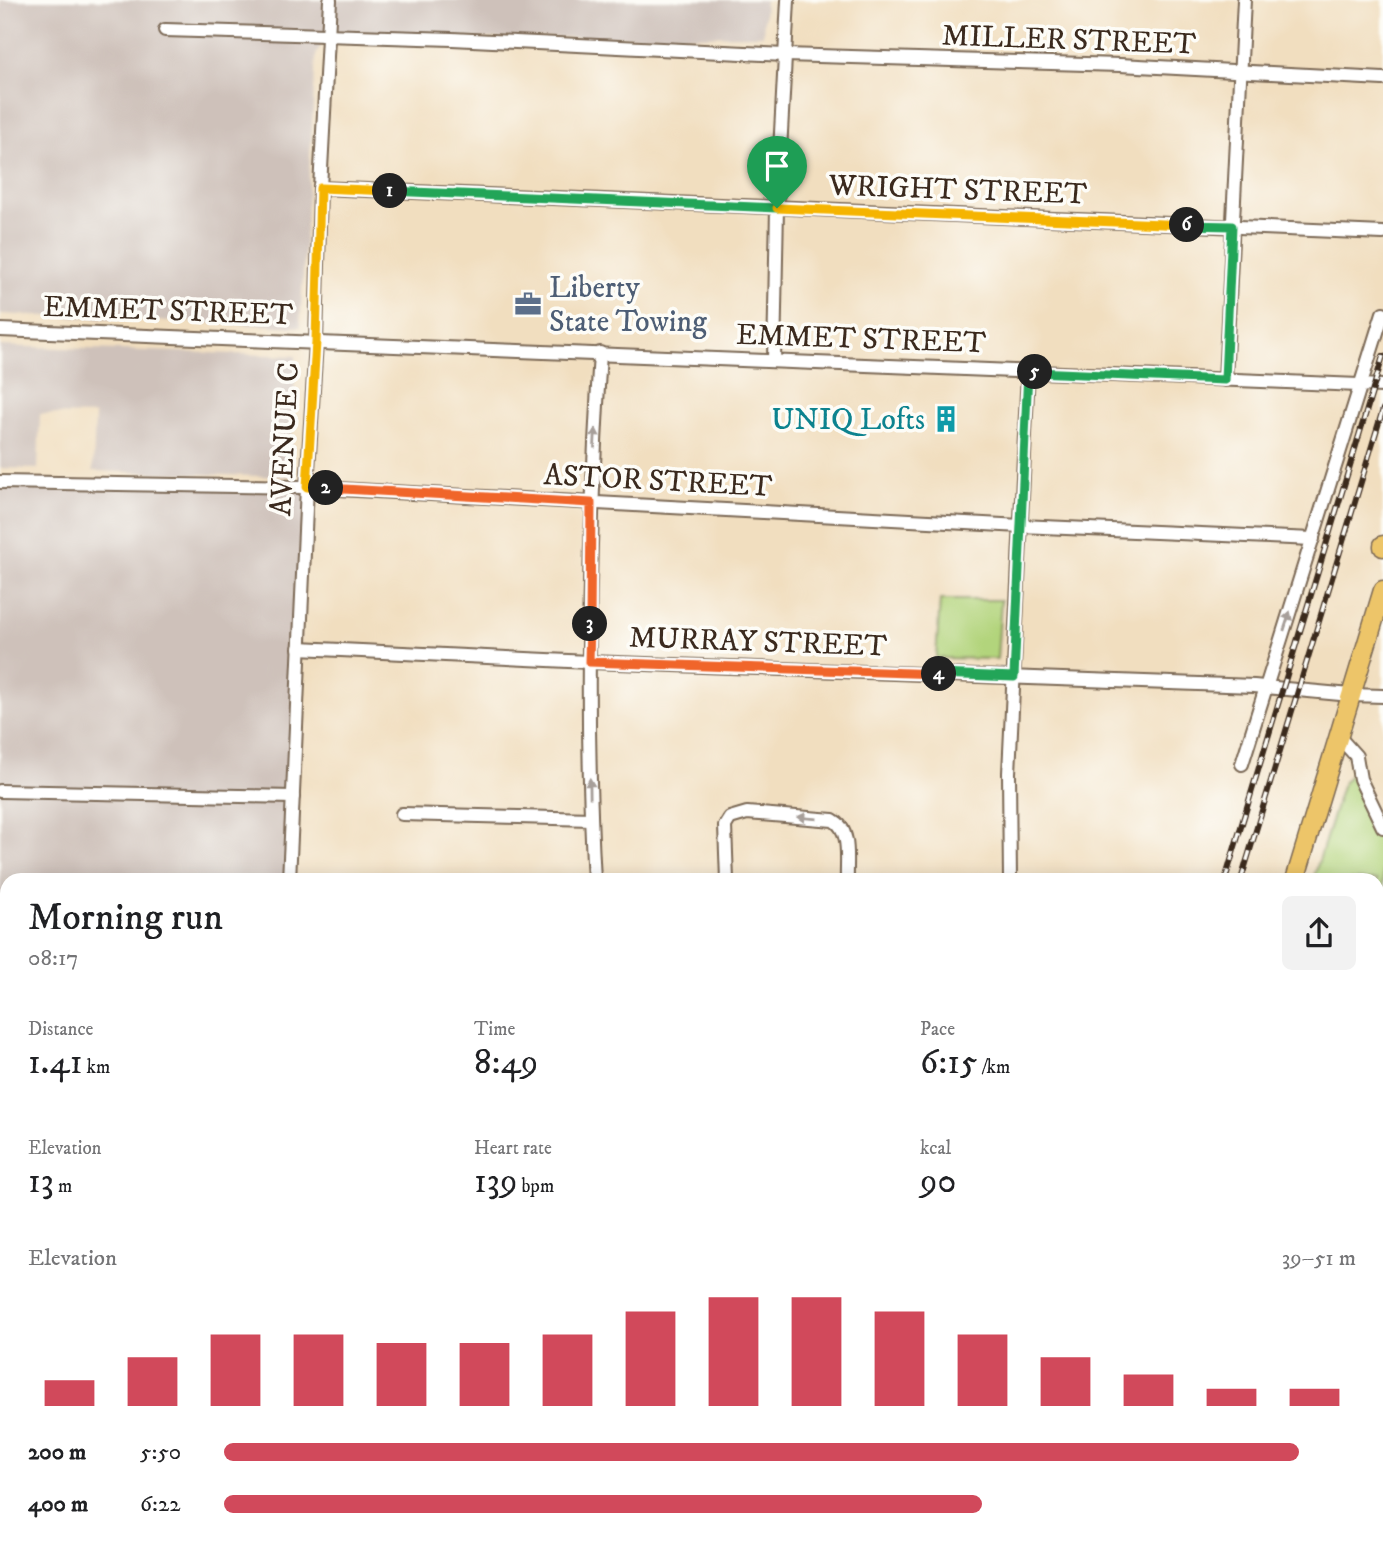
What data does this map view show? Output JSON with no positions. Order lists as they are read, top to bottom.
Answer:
{
  "streets": {
    "street": [
      "MILLER STREET",
      "WRIGHT STREET",
      "EMMET STREET",
      "AVENUE C",
      "ASTOR STREET",
      "MURRAY STREET"
    ]
  },
  "crossings": [
    ["MILLER STREET", "AVENUE C"],
    ["WRIGHT STREET", "AVENUE C"],
    ["EMMET STREET", "AVENUE C"],
    ["AVENUE C", "ASTOR STREET"],
    ["AVENUE C", "MURRAY STREET"]
  ],
  "places": {
    "office": ["Liberty State Towing"],
    "building": ["UNIQ Lofts"]
  },
  "page": {
    "pins": [
      "1",
      "6",
      "5",
      "2",
      "3",
      "4"
    ],
    "heading": ["Morning run", "08:17"],
    "stats": [
      ["Distance", "1.41 km"],
      ["Time", "8:49"],
      ["Pace", "6:15 /km"],
      ["Elevation", "13 m"],
      ["Heart rate", "139 bpm"],
      ["kcal", "90"]
    ],
    "chart": ["Elevation", "39–51 m"],
    "list": [
      {
        "name": "200 m",
        "note": "5:50"
      },
      {
        "name": "400 m",
        "note": "6:22"
      }
    ]
  }
}
